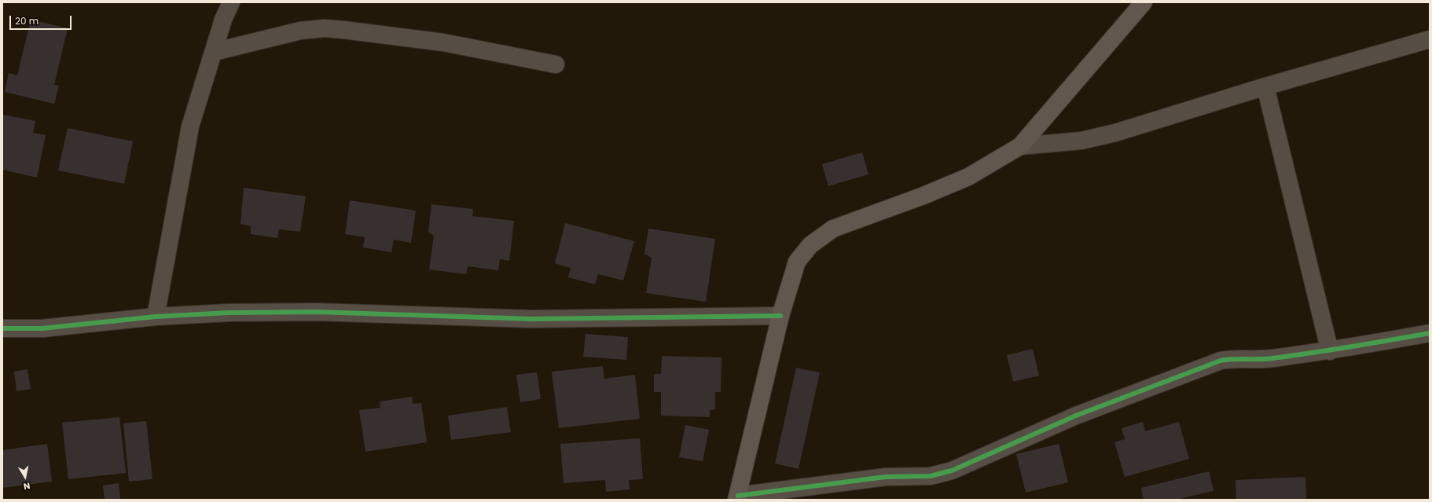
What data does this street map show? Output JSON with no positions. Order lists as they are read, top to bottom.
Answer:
{
  "scale_bar": "20 m",
  "north": "bottom"
}
